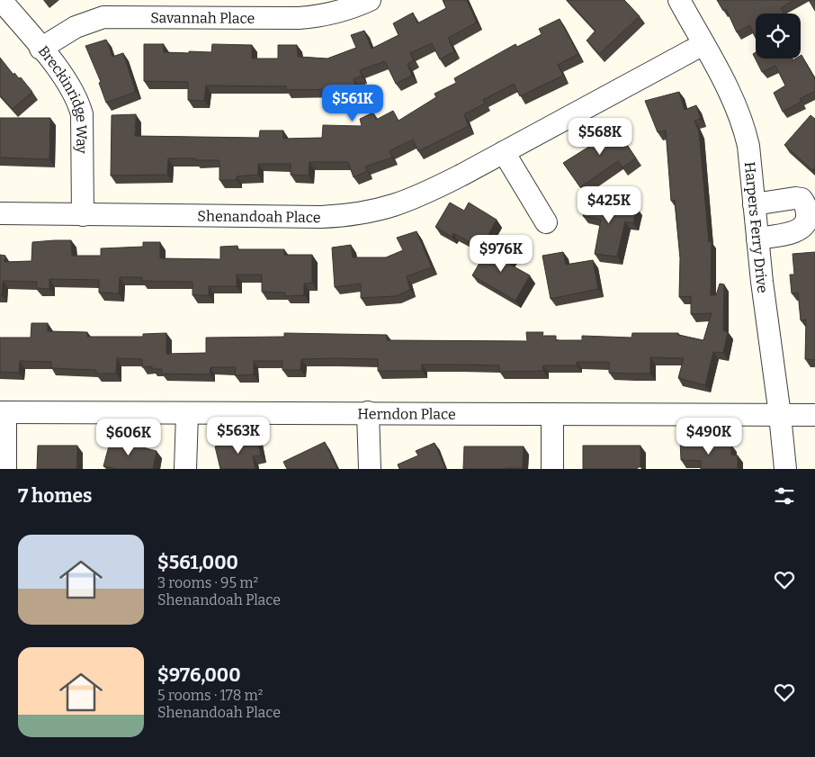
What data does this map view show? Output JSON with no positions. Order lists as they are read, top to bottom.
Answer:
{
  "streets": {
    "street": [
      "Savannah Place",
      "Breckinridge Way",
      "Shenandoah Place",
      "Harpers Ferry Drive",
      "Herndon Place"
    ]
  },
  "crossings": [
    ["Savannah Place", "Breckinridge Way"],
    ["Breckinridge Way", "Shenandoah Place"],
    ["Shenandoah Place", "Harpers Ferry Drive"],
    ["Harpers Ferry Drive", "Herndon Place"]
  ],
  "page": {
    "price": [
      "$561K",
      "$568K",
      "$425K",
      "$976K",
      "$563K",
      "$490K",
      "$606K"
    ],
    "heading": "7 homes",
    "list": [
      {
        "name": "$561,000",
        "note": "3 rooms · 95 m² · Shenandoah Place"
      },
      {
        "name": "$976,000",
        "note": "5 rooms · 178 m² · Shenandoah Place"
      }
    ]
  }
}
